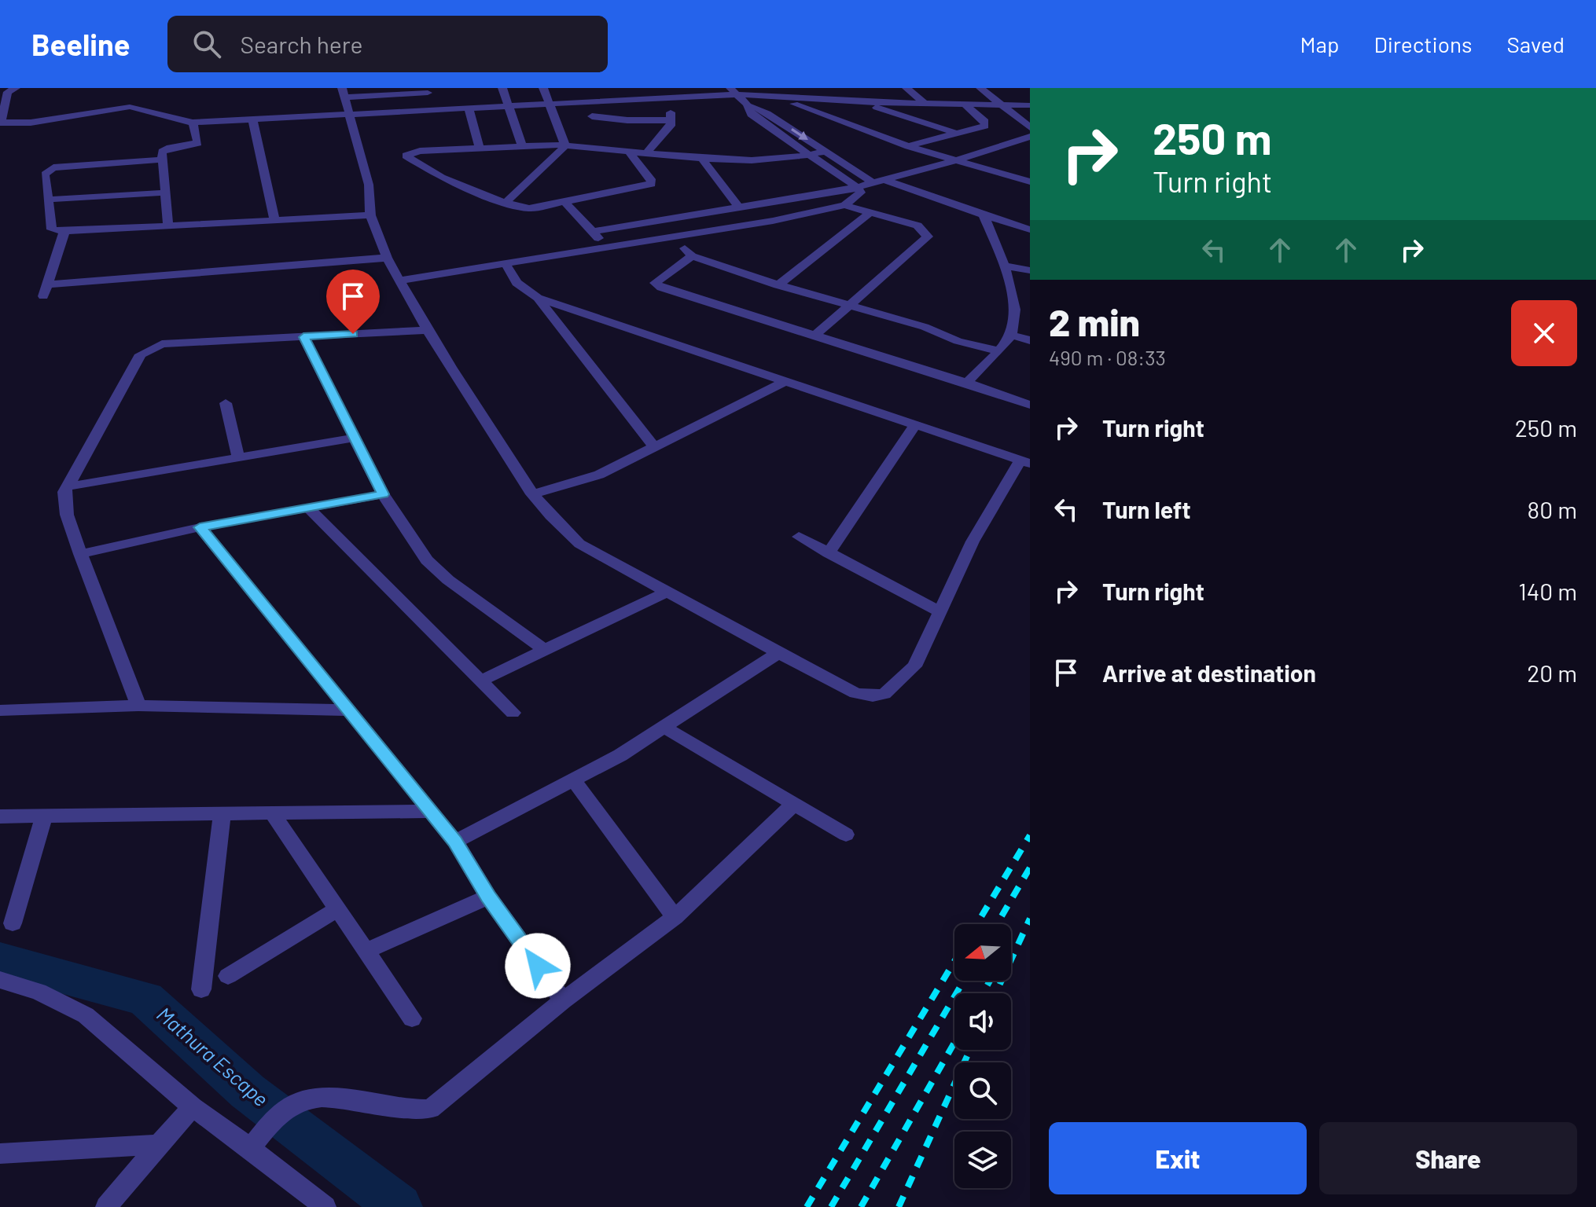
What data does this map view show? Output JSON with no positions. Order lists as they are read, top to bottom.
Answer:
{
  "water": ["Mathura Escape"],
  "north": "left",
  "page": {
    "header": "Beeline",
    "search": "Search here",
    "nav": ["Map", "Directions", "Saved"],
    "turn": ["250 m", "Turn right"],
    "heading": ["2 min", "490 m · 08:33"],
    "list": [
      {
        "name": "Turn right",
        "value": "250 m"
      },
      {
        "name": "Turn left",
        "value": "80 m"
      },
      {
        "name": "Turn right",
        "value": "140 m"
      },
      {
        "name": "Arrive at destination",
        "value": "20 m"
      }
    ],
    "buttons": ["Exit", "Share"]
  }
}
